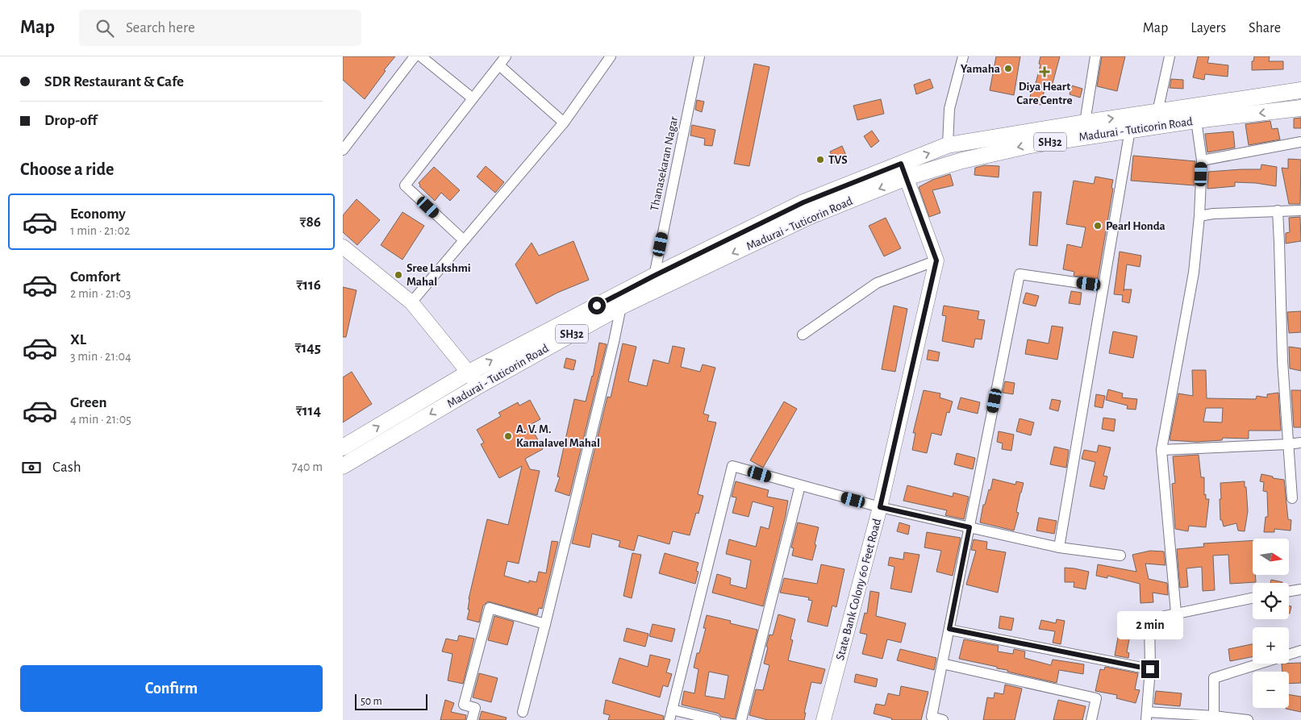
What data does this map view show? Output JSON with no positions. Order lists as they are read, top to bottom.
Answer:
{
  "streets": {
    "main road": ["Madurai - Tuticorin Road", "SH32"],
    "street": ["Thanasekaran Nagar", "State Bank Colony 60 Feet Road"]
  },
  "crossings": [
    ["Madurai - Tuticorin Road", "Thanasekaran Nagar"]
  ],
  "places": {
    "other": [
      "Yamaha",
      "TVS",
      "Pearl Honda",
      "Sree Lakshmi Mahal",
      "A. V. M. Kamalavel Mahal"
    ],
    "health": ["Diya Heart Care Centre"]
  },
  "scale_bar": "50 m",
  "north": "right",
  "page": {
    "header": "Map",
    "search": "Search here",
    "nav": ["Map", "Layers", "Share"],
    "banner": ["SDR Restaurant & Cafe", "Drop-off"],
    "heading": "Choose a ride",
    "list": [
      {
        "name": "Economy",
        "note": "1 min · 21:02",
        "value": "₹86"
      },
      {
        "name": "Comfort",
        "note": "2 min · 21:03",
        "value": "₹116"
      },
      {
        "name": "XL",
        "note": "3 min · 21:04",
        "value": "₹145"
      },
      {
        "name": "Green",
        "note": "4 min · 21:05",
        "value": "₹114"
      }
    ],
    "pay": ["Cash", "740 m"],
    "map_buttons": ["+", "−"],
    "bubble": "2 min",
    "buttons": "Confirm",
    "scale": "50 m"
  }
}
